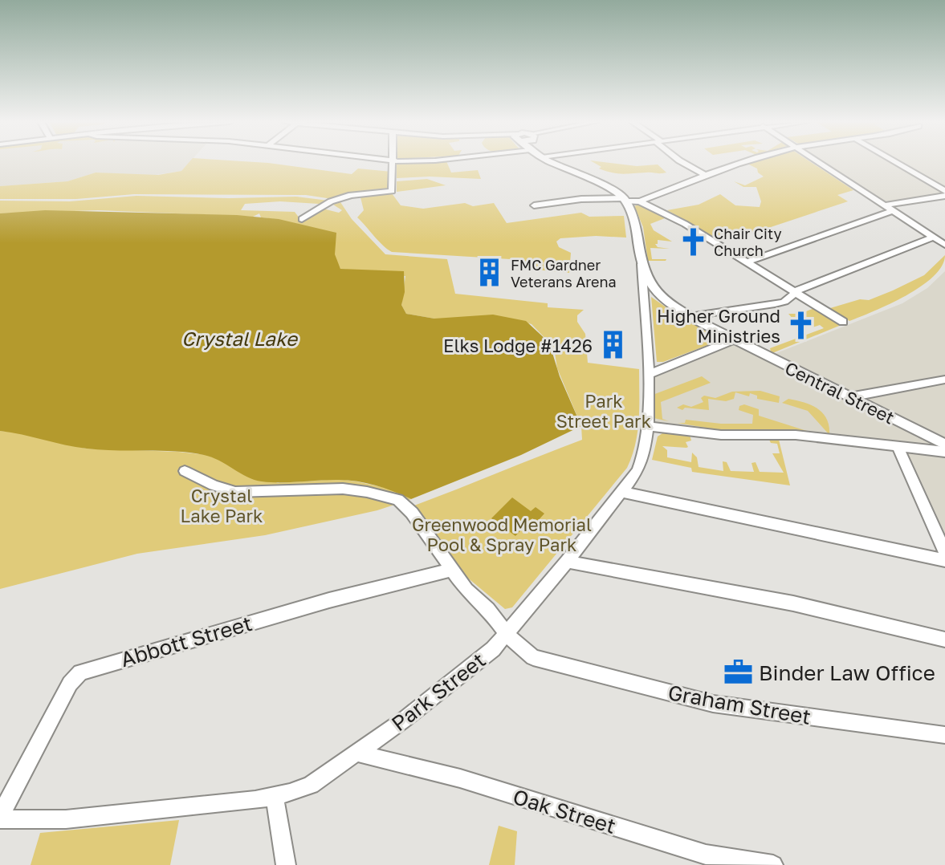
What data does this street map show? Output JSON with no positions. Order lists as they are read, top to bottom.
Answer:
{
  "streets": {
    "main road": ["Central Street"],
    "street": [
      "Abbott Street",
      "Park Street",
      "Graham Street",
      "Oak Street"
    ]
  },
  "crossings": [
    ["Central Street", "Park Street"],
    ["Abbott Street", "Park Street"],
    ["Abbott Street", "Graham Street"],
    ["Park Street", "Graham Street"],
    ["Park Street", "Oak Street"]
  ],
  "water": ["Crystal Lake"],
  "parks": ["Park Street Park", "Crystal Lake Park", "Greenwood Memorial Pool & Spray Park"],
  "places": {
    "church": ["Chair City Church", "Higher Ground Ministries"],
    "building": ["FMC Gardner Veterans Arena", "Elks Lodge #1426"],
    "office": ["Binder Law Office"]
  }
}
